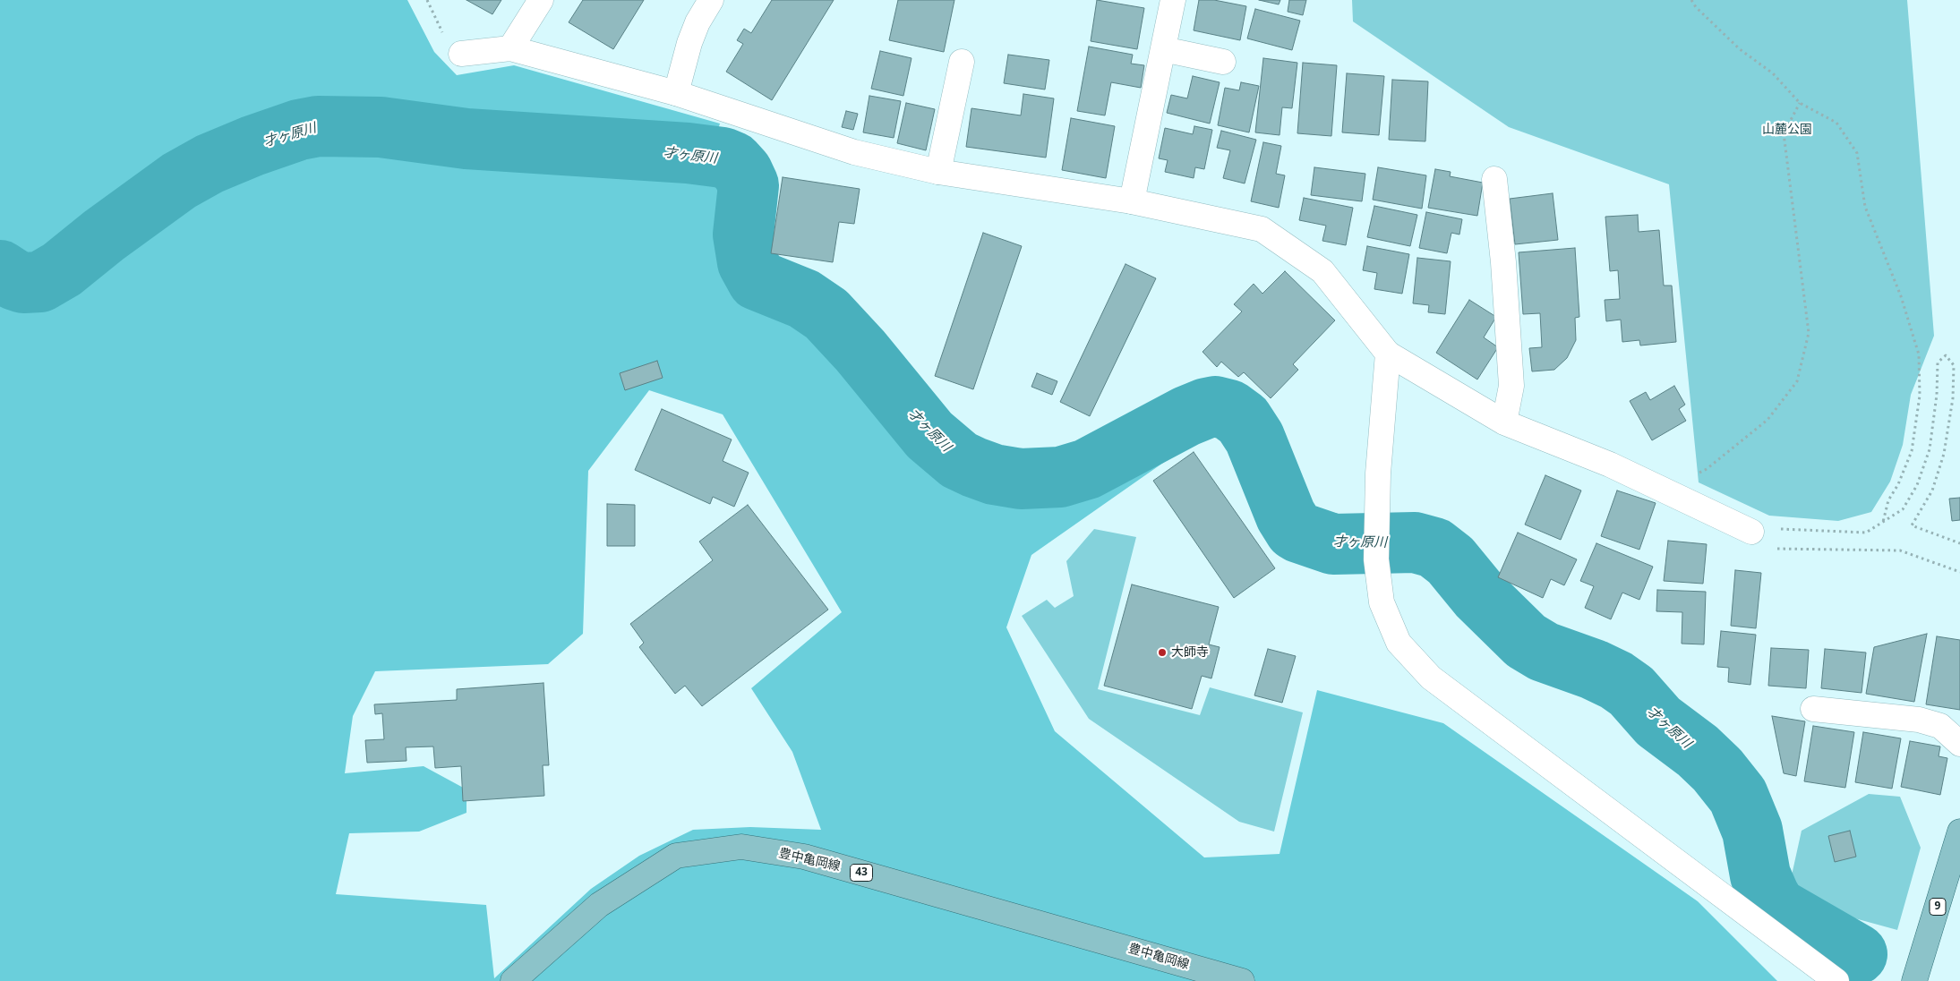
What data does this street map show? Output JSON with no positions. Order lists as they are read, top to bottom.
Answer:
{
  "streets": {
    "main road": ["豊中亀岡線", "43", "9"]
  },
  "water": ["才ヶ原川"],
  "parks": ["山麓公園"],
  "places": ["大師寺"]
}
